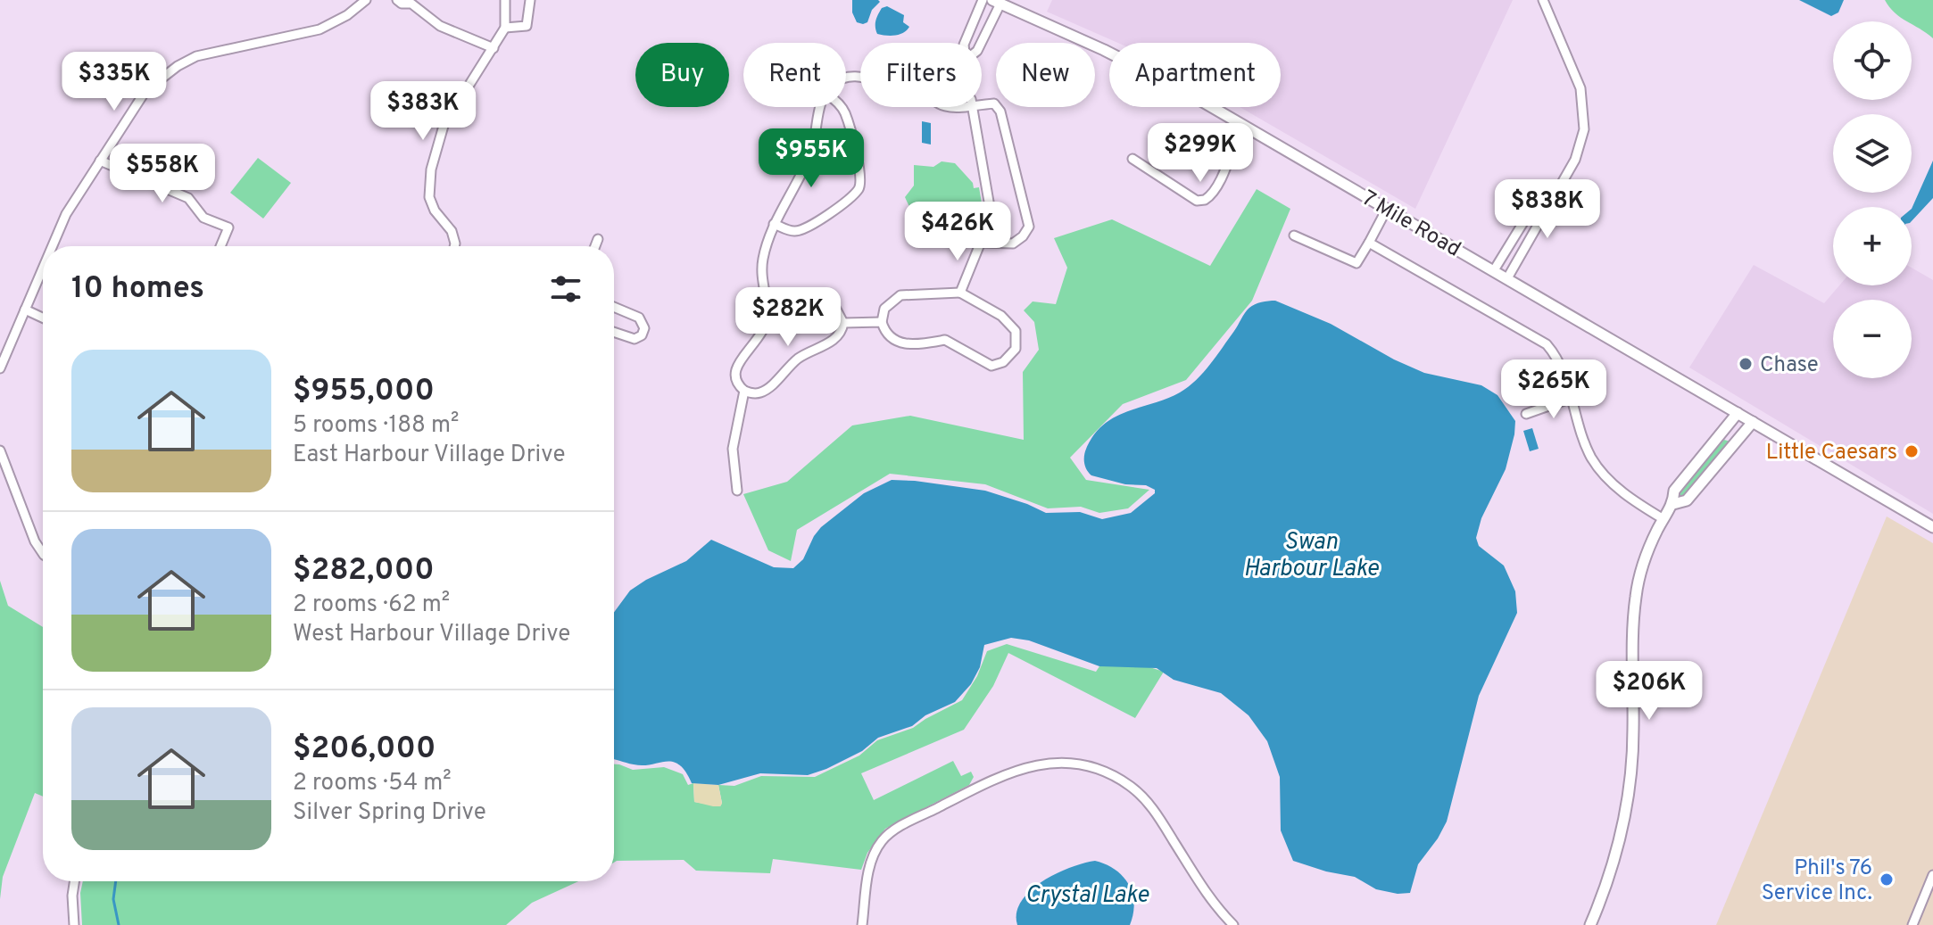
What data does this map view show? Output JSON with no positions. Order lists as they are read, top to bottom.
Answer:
{
  "streets": {
    "street": ["7 Mile Road"]
  },
  "water": ["Swan Harbour Lake", "Crystal Lake"],
  "places": ["Chase", "Little Caesars", "Phil's 76 Service Inc."],
  "page": {
    "map_buttons": ["+", "−"],
    "chip": [
      "Buy",
      "Rent",
      "Filters",
      "New",
      "Apartment"
    ],
    "price": [
      "$335K",
      "$383K",
      "$299K",
      "$955K",
      "$558K",
      "$838K",
      "$426K",
      "$282K",
      "$265K",
      "$206K"
    ],
    "heading": "10 homes",
    "list": [
      {
        "name": "$955,000",
        "note": "5 rooms · 188 m² · East Harbour Village Drive"
      },
      {
        "name": "$282,000",
        "note": "2 rooms · 62 m² · West Harbour Village Drive"
      },
      {
        "name": "$206,000",
        "note": "2 rooms · 54 m² · Silver Spring Drive"
      }
    ]
  }
}
